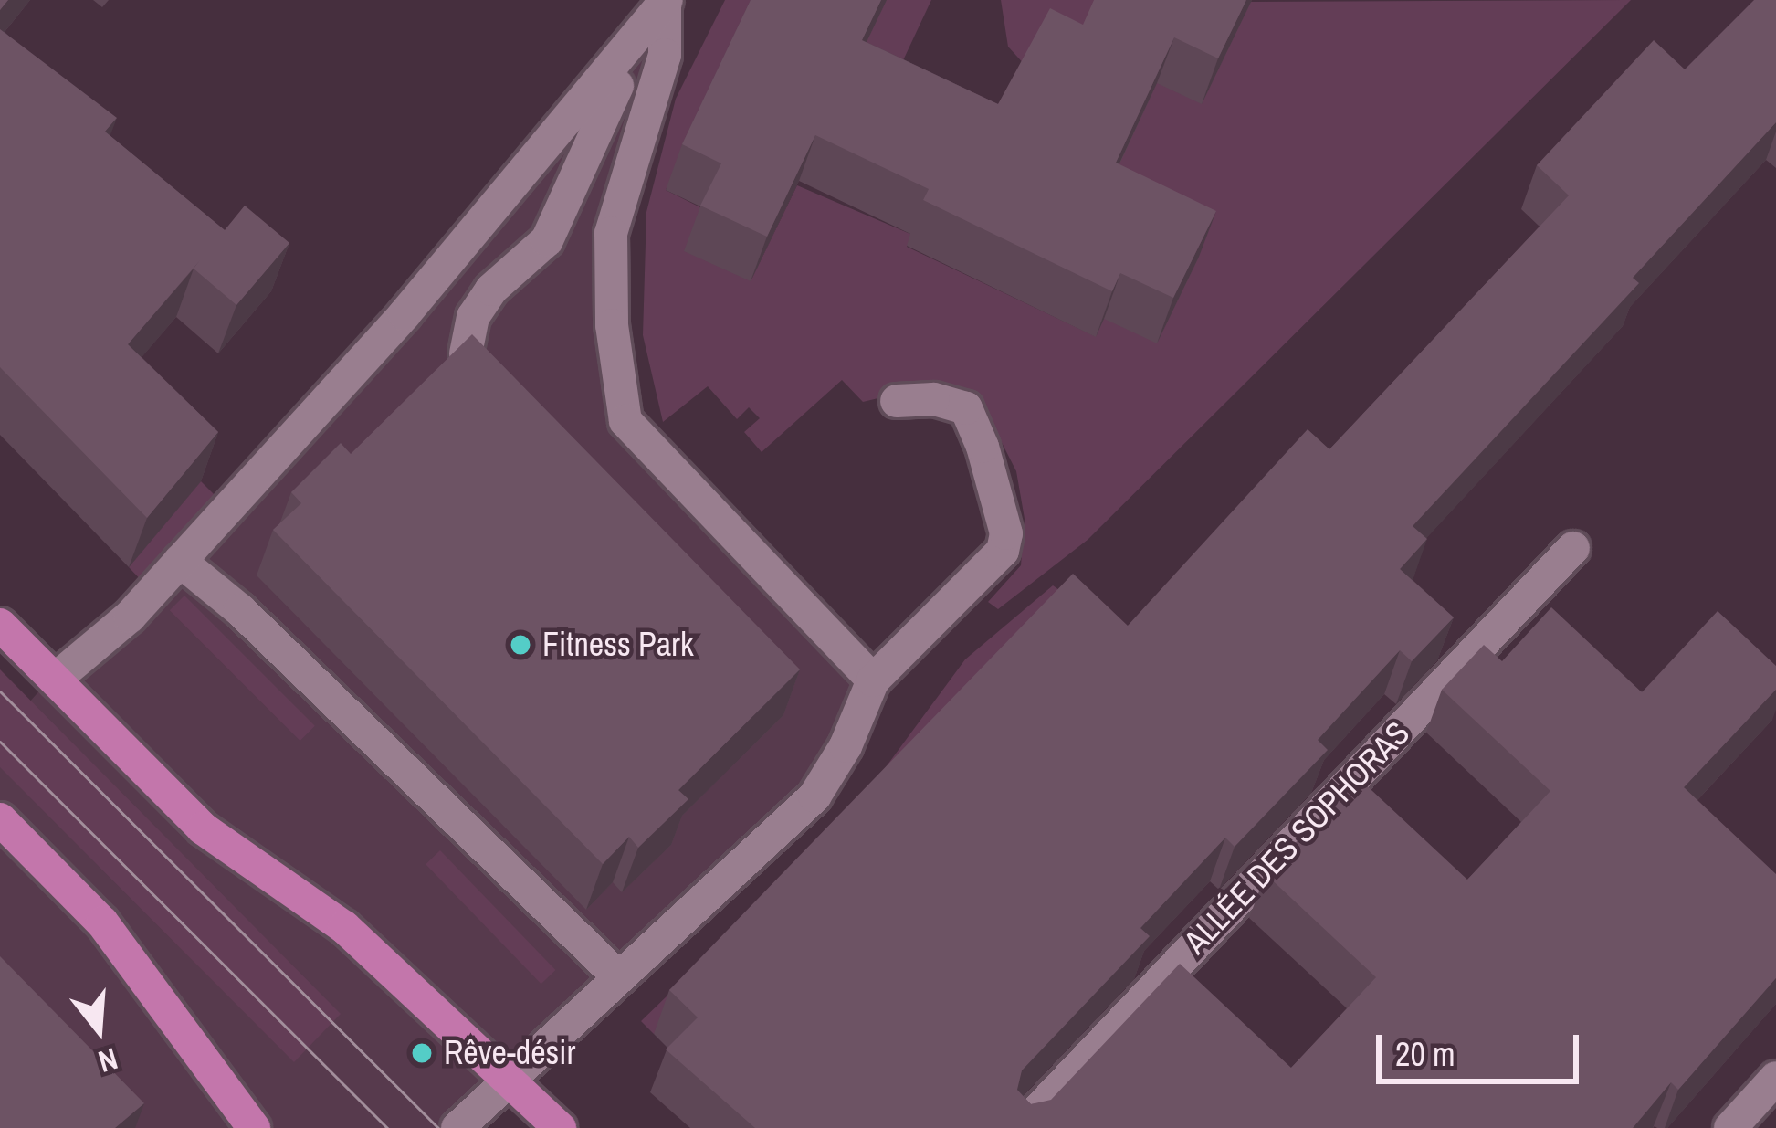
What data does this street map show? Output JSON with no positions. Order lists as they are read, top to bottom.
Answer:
{
  "streets": {
    "street": ["ALLÉE DES SOPHORAS"]
  },
  "places": ["Fitness Park", "Rêve-désir"],
  "scale_bar": "20 m",
  "north": "bottom"
}
